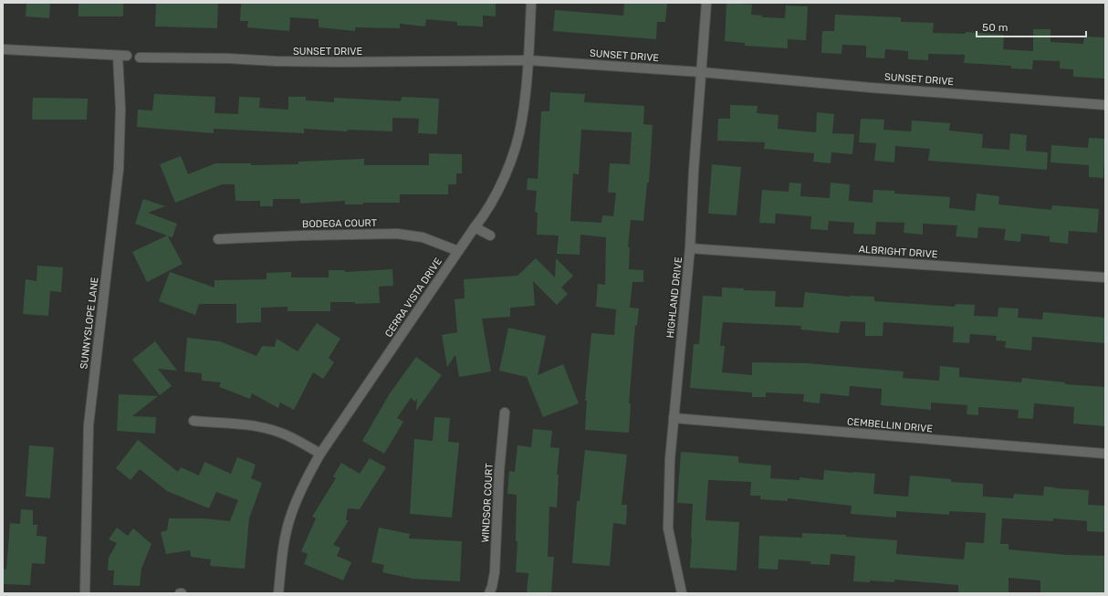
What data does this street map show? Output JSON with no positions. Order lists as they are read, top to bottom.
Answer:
{
  "streets": {
    "street": [
      "SUNSET DRIVE",
      "BODEGA COURT",
      "ALBRIGHT DRIVE",
      "CERRA VISTA DRIVE",
      "HIGHLAND DRIVE",
      "SUNNYSLOPE LANE",
      "CEMBELLIN DRIVE",
      "WINDSOR COURT"
    ]
  },
  "crossings": [
    ["SUNSET DRIVE", "CERRA VISTA DRIVE"],
    ["SUNSET DRIVE", "HIGHLAND DRIVE"],
    ["BODEGA COURT", "CERRA VISTA DRIVE"],
    ["ALBRIGHT DRIVE", "HIGHLAND DRIVE"],
    ["HIGHLAND DRIVE", "CEMBELLIN DRIVE"]
  ],
  "scale_bar": "50 m"
}
